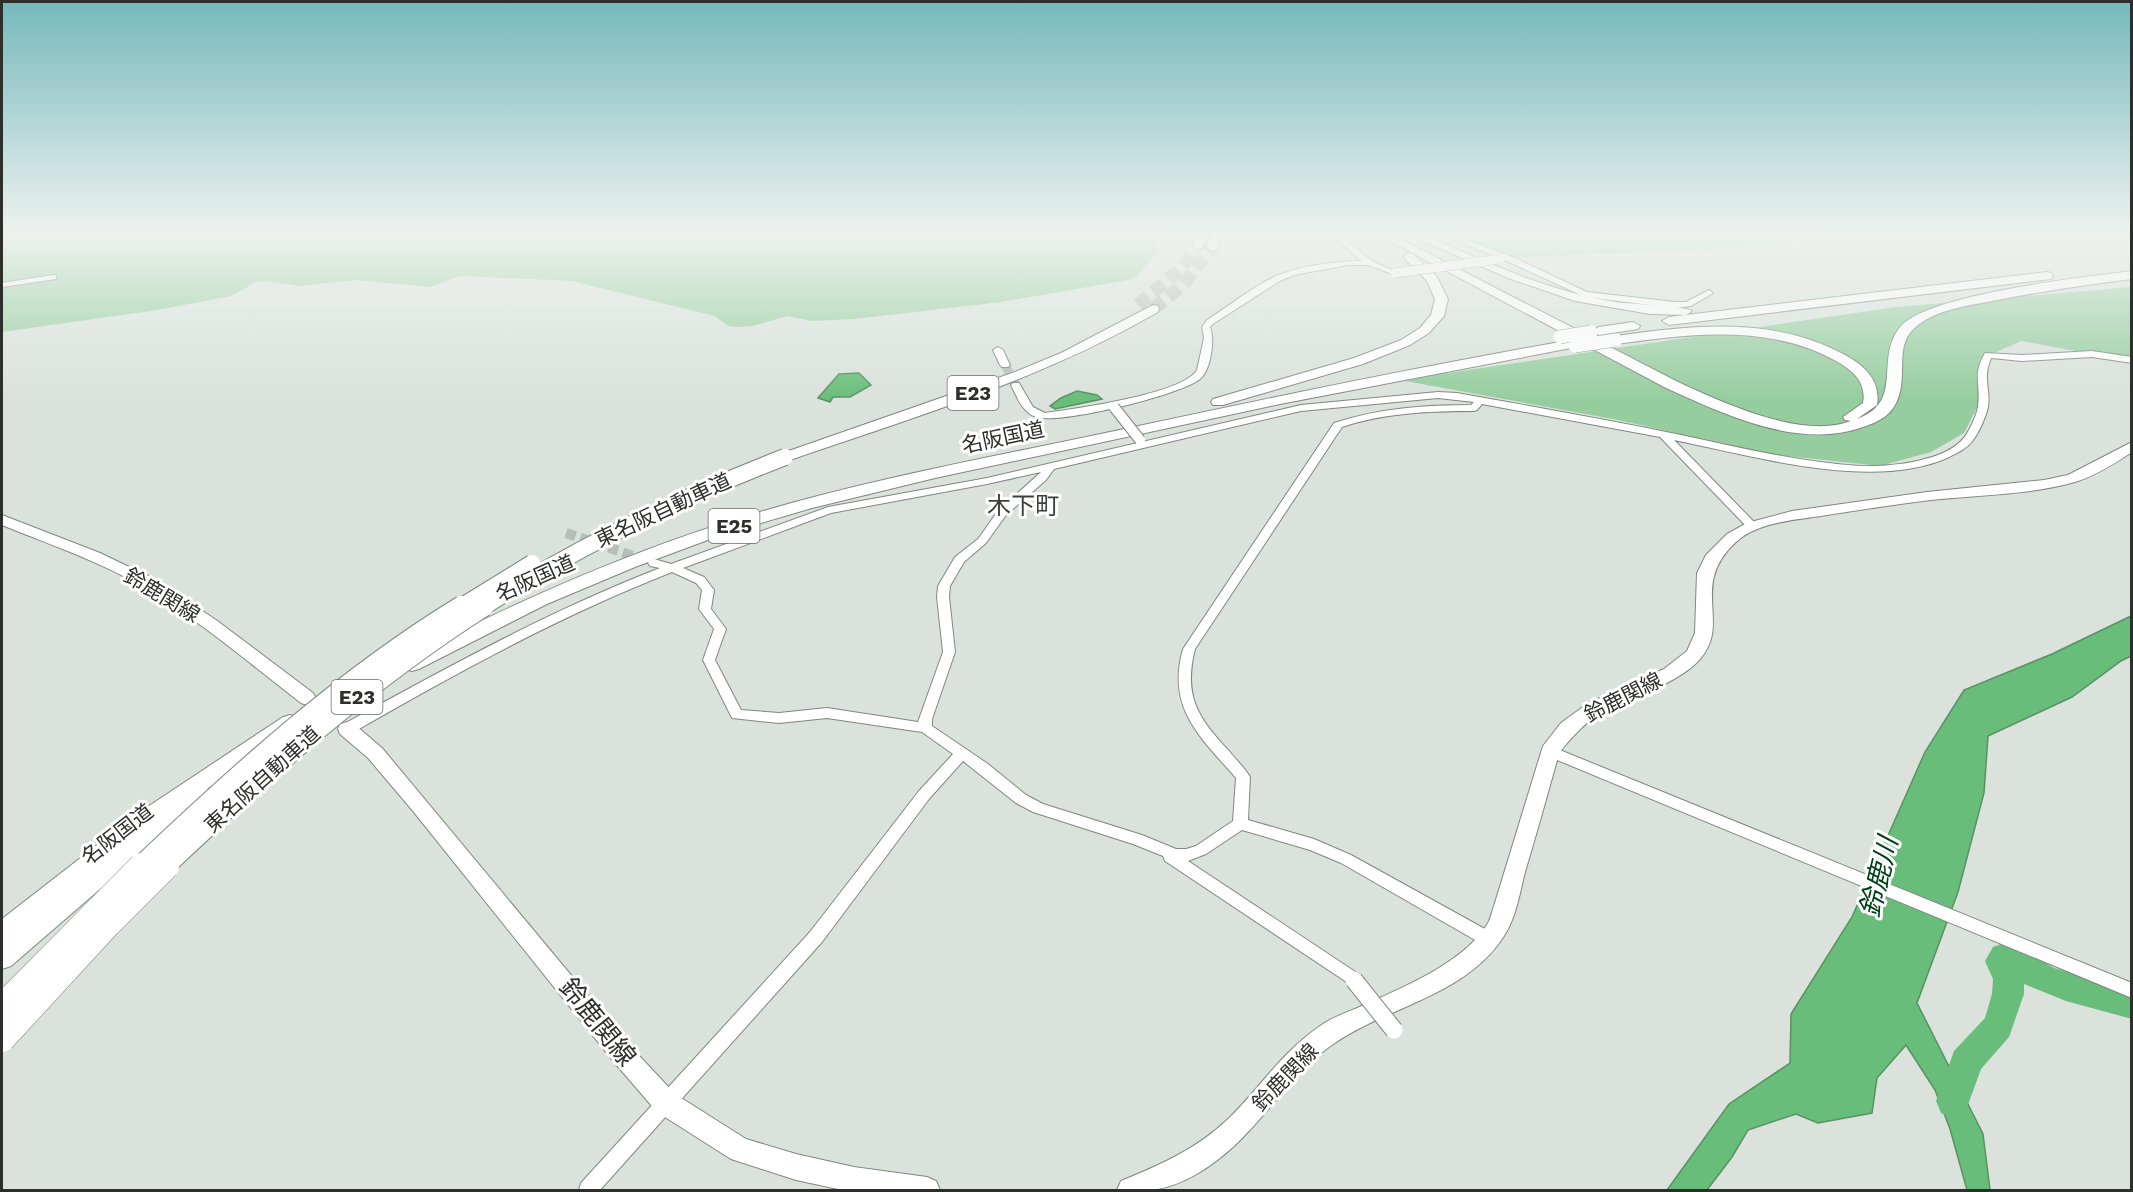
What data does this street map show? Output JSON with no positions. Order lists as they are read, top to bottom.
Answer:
{
  "streets": {
    "highway": [
      "E23",
      "名阪国道",
      "東名阪自動車道",
      "E25"
    ],
    "main road": ["鈴鹿関線"]
  },
  "districts": ["木下町"],
  "water": ["鈴鹿川"]
}
